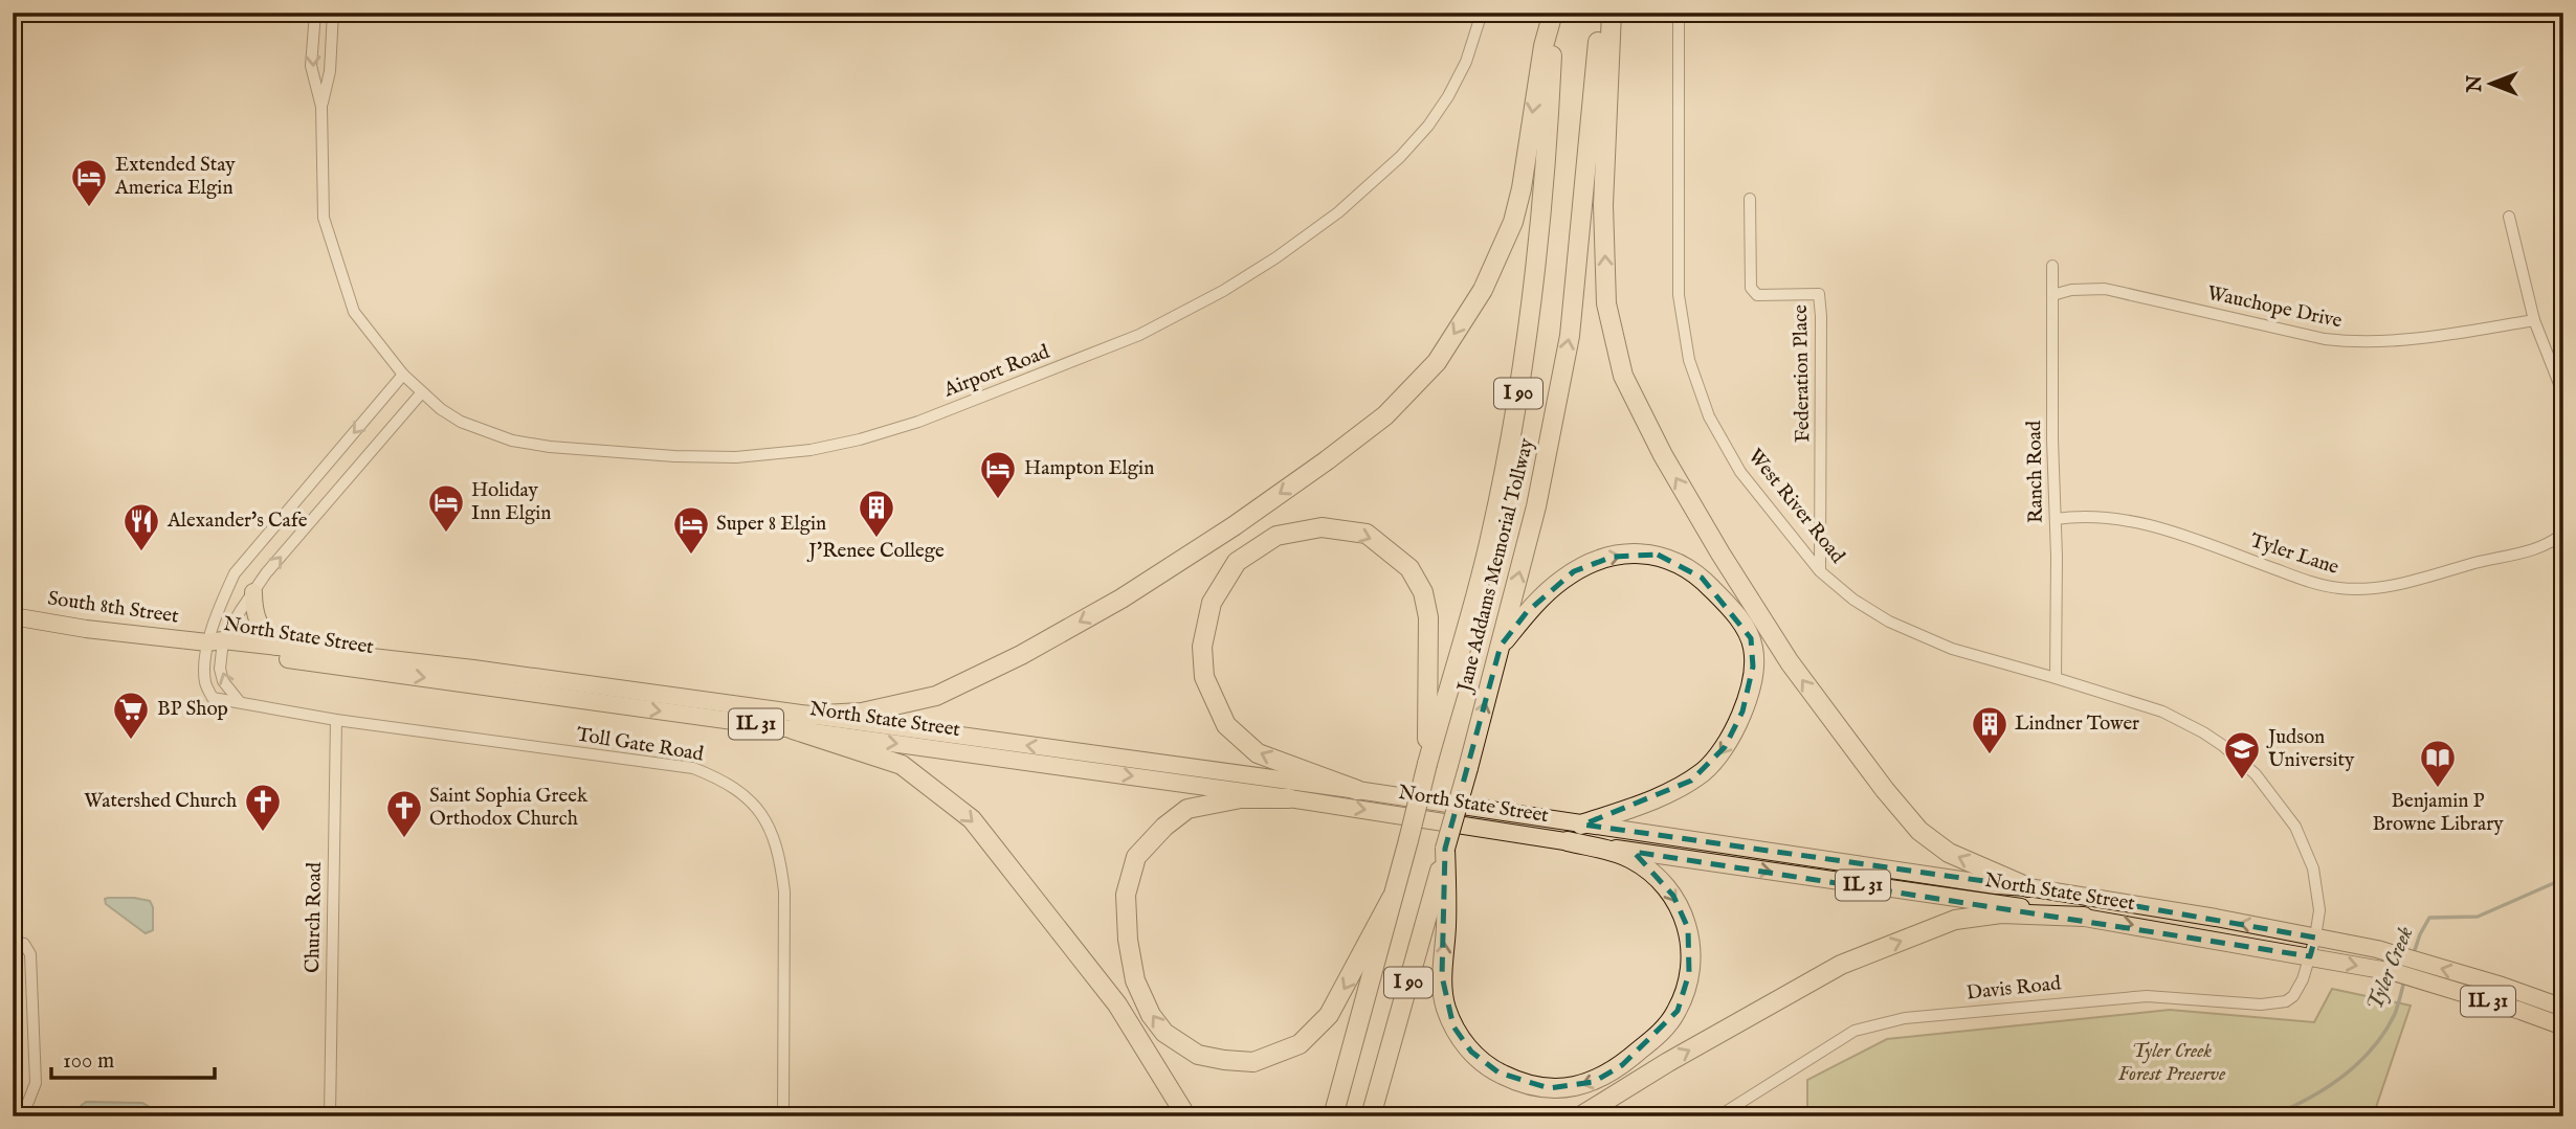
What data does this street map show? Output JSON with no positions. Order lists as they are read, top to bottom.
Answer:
{
  "streets": {
    "highway": ["I 90", "Jane Addams Memorial Tollway"],
    "main road": ["South 8th Street", "North State Street", "IL 31"],
    "street": [
      "Wauchope Drive",
      "Airport Road",
      "Federation Place",
      "Ranch Road",
      "West River Road",
      "Tyler Lane",
      "Toll Gate Road",
      "Church Road",
      "Davis Road"
    ]
  },
  "crossings": [
    ["Wauchope Drive", "Ranch Road"],
    ["Airport Road", "Toll Gate Road"],
    ["Federation Place", "West River Road"],
    ["Ranch Road", "West River Road"],
    ["Ranch Road", "Tyler Lane"],
    ["West River Road", "North State Street"],
    ["West River Road", "Davis Road"],
    ["South 8th Street", "North State Street"],
    ["South 8th Street", "Toll Gate Road"],
    ["North State Street", "Toll Gate Road"],
    ["North State Street", "Davis Road"],
    ["Toll Gate Road", "Church Road"]
  ],
  "water": ["Tyler Creek"],
  "parks": ["Tyler Creek Forest Preserve"],
  "places": {
    "hotel": [
      "Extended Stay America Elgin",
      "Hampton Elgin",
      "Holiday Inn Elgin",
      "Super 8 Elgin"
    ],
    "building": ["J'Renee College", "Lindner Tower"],
    "restaurant": ["Alexander's Cafe"],
    "supermarket": ["BP Shop"],
    "school or university": ["Judson University"],
    "library": ["Benjamin P Browne Library"],
    "church": ["Watershed Church", "Saint Sophia Greek Orthodox Church"]
  },
  "scale_bar": "100 m",
  "north": "left"
}
